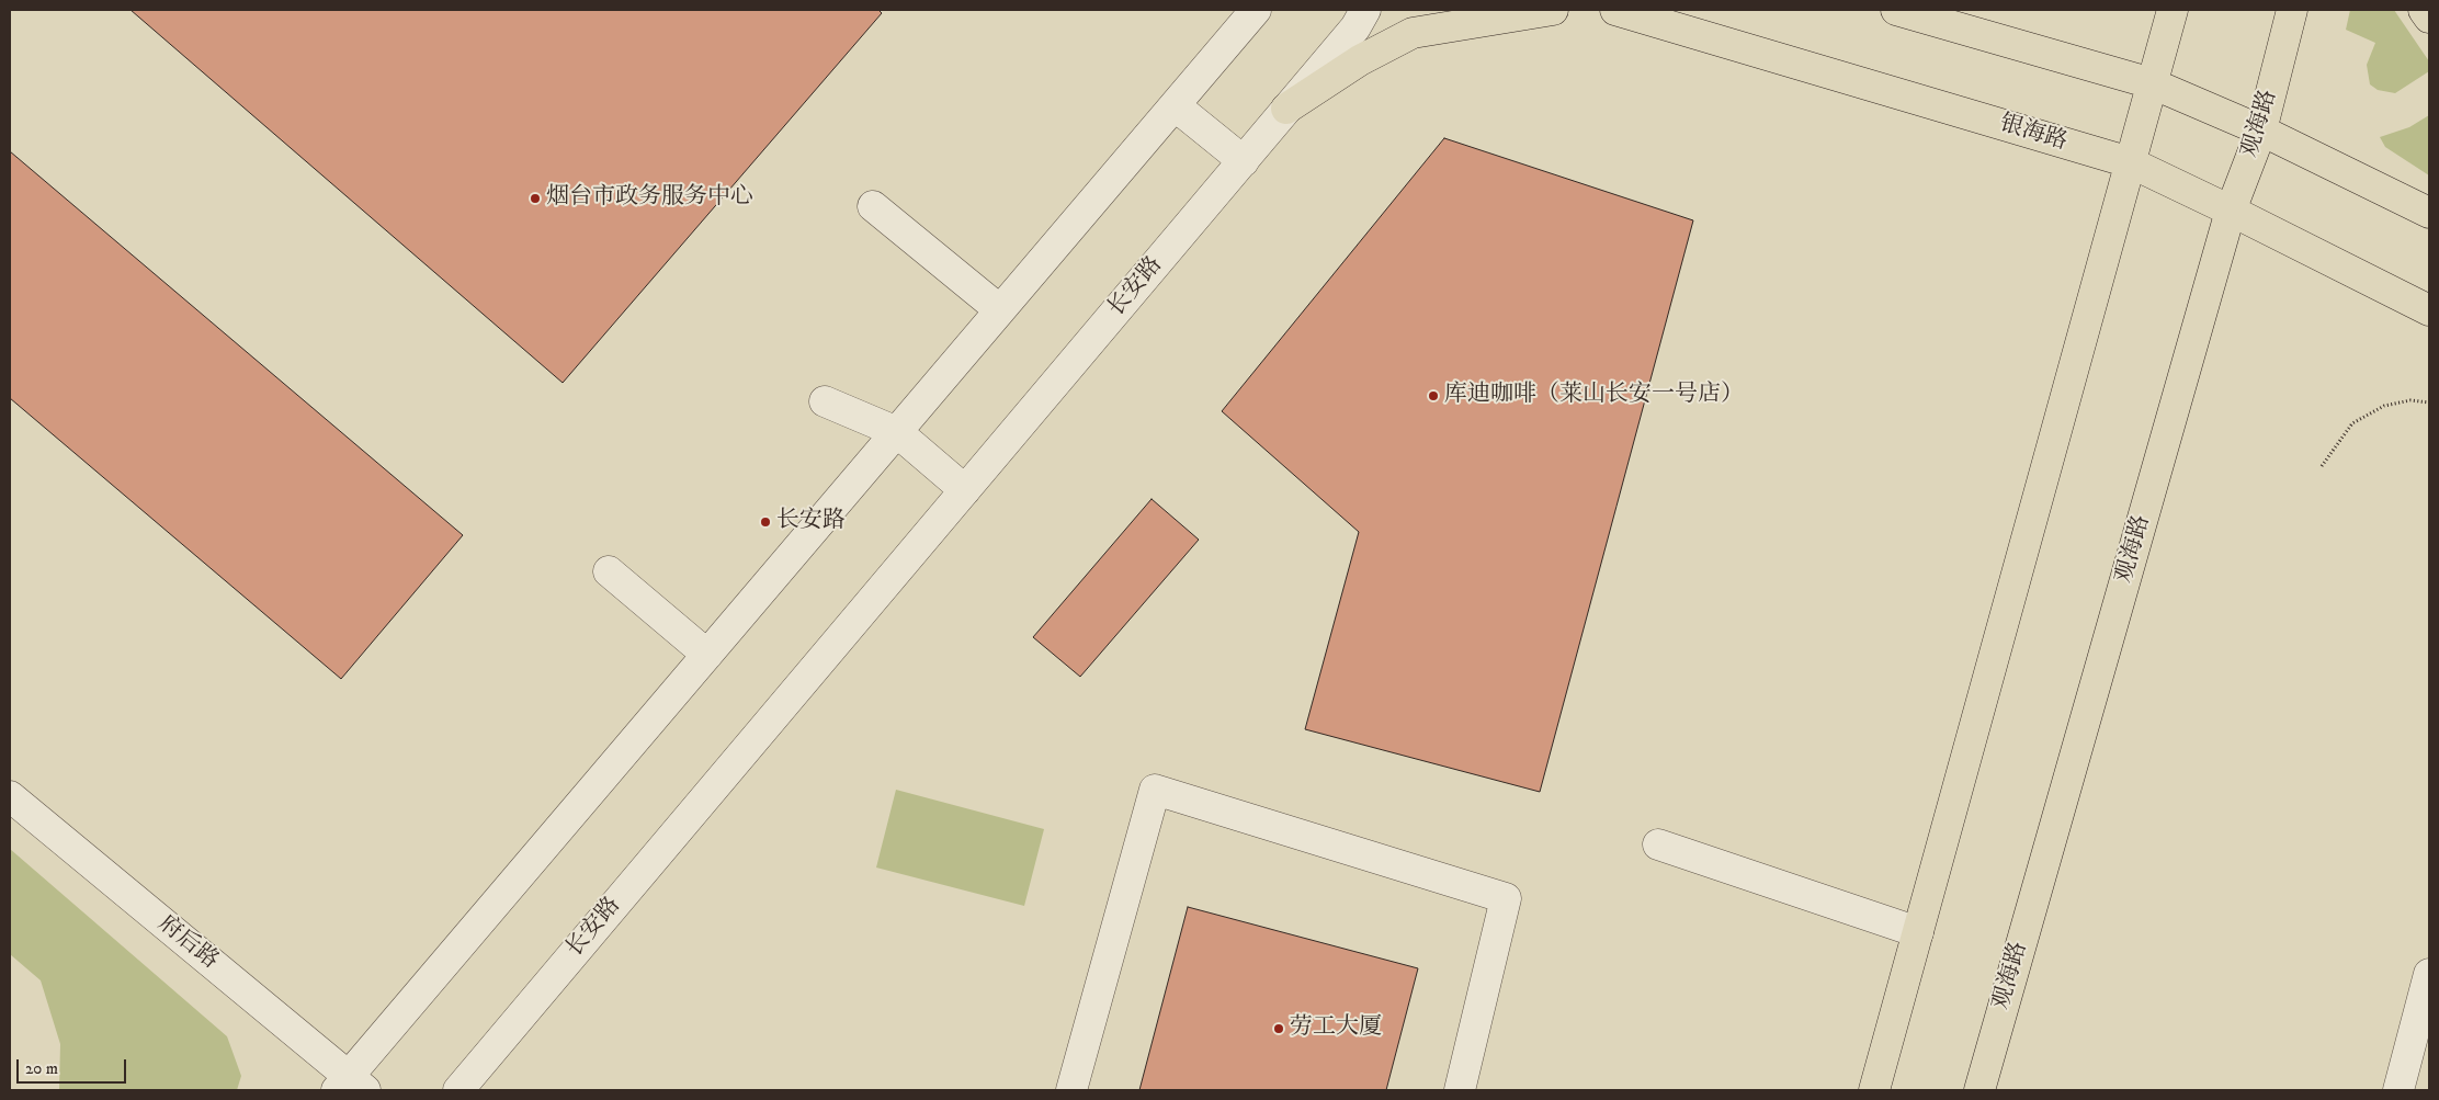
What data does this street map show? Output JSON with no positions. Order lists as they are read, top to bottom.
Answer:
{
  "streets": {
    "main road": ["观海路", "银海路"],
    "street": ["长安路", "府后路"]
  },
  "crossings": [
    ["观海路", "银海路"]
  ],
  "places": [
    "烟台市政务服务中心",
    "库迪咖啡（莱山长安一号店）",
    "长安路",
    "劳工大厦"
  ],
  "scale_bar": "20 m"
}
